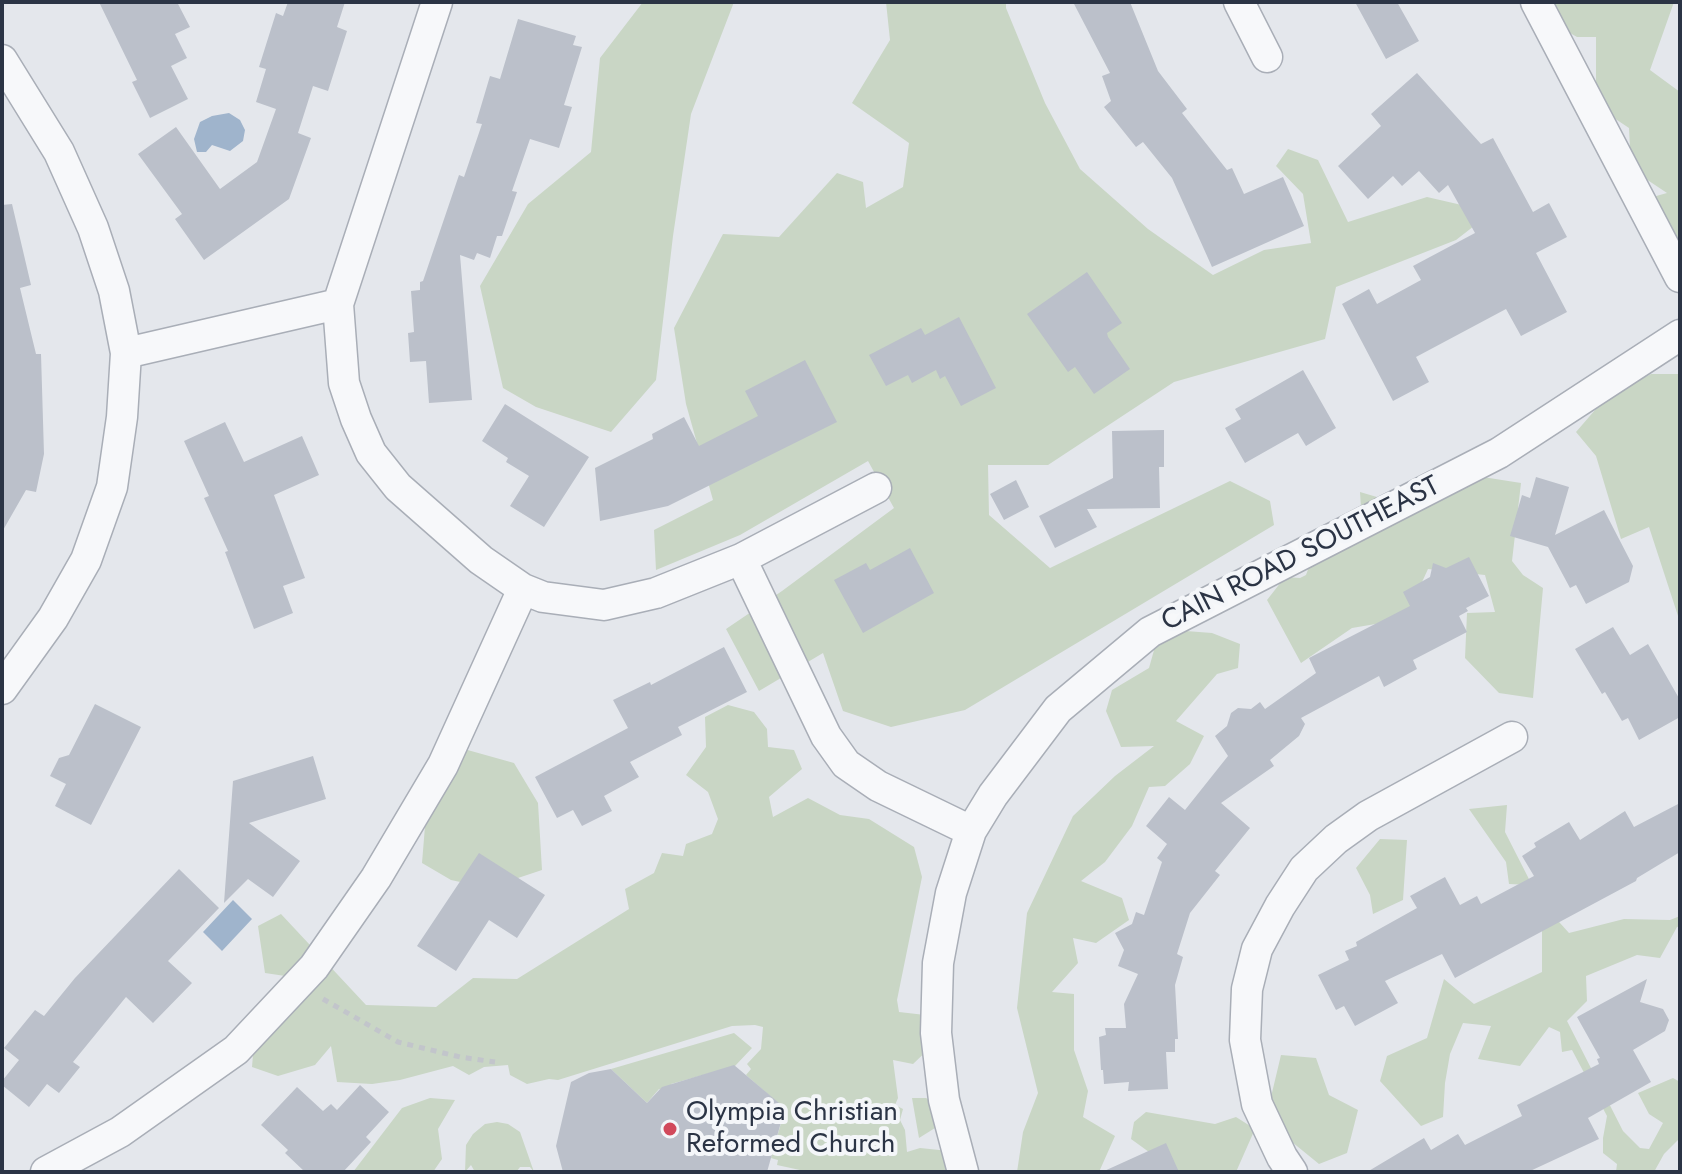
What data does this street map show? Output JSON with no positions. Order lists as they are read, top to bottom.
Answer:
{
  "streets": {
    "street": ["CAIN ROAD SOUTHEAST"]
  },
  "places": ["Olympia Christian Reformed Church"]
}
